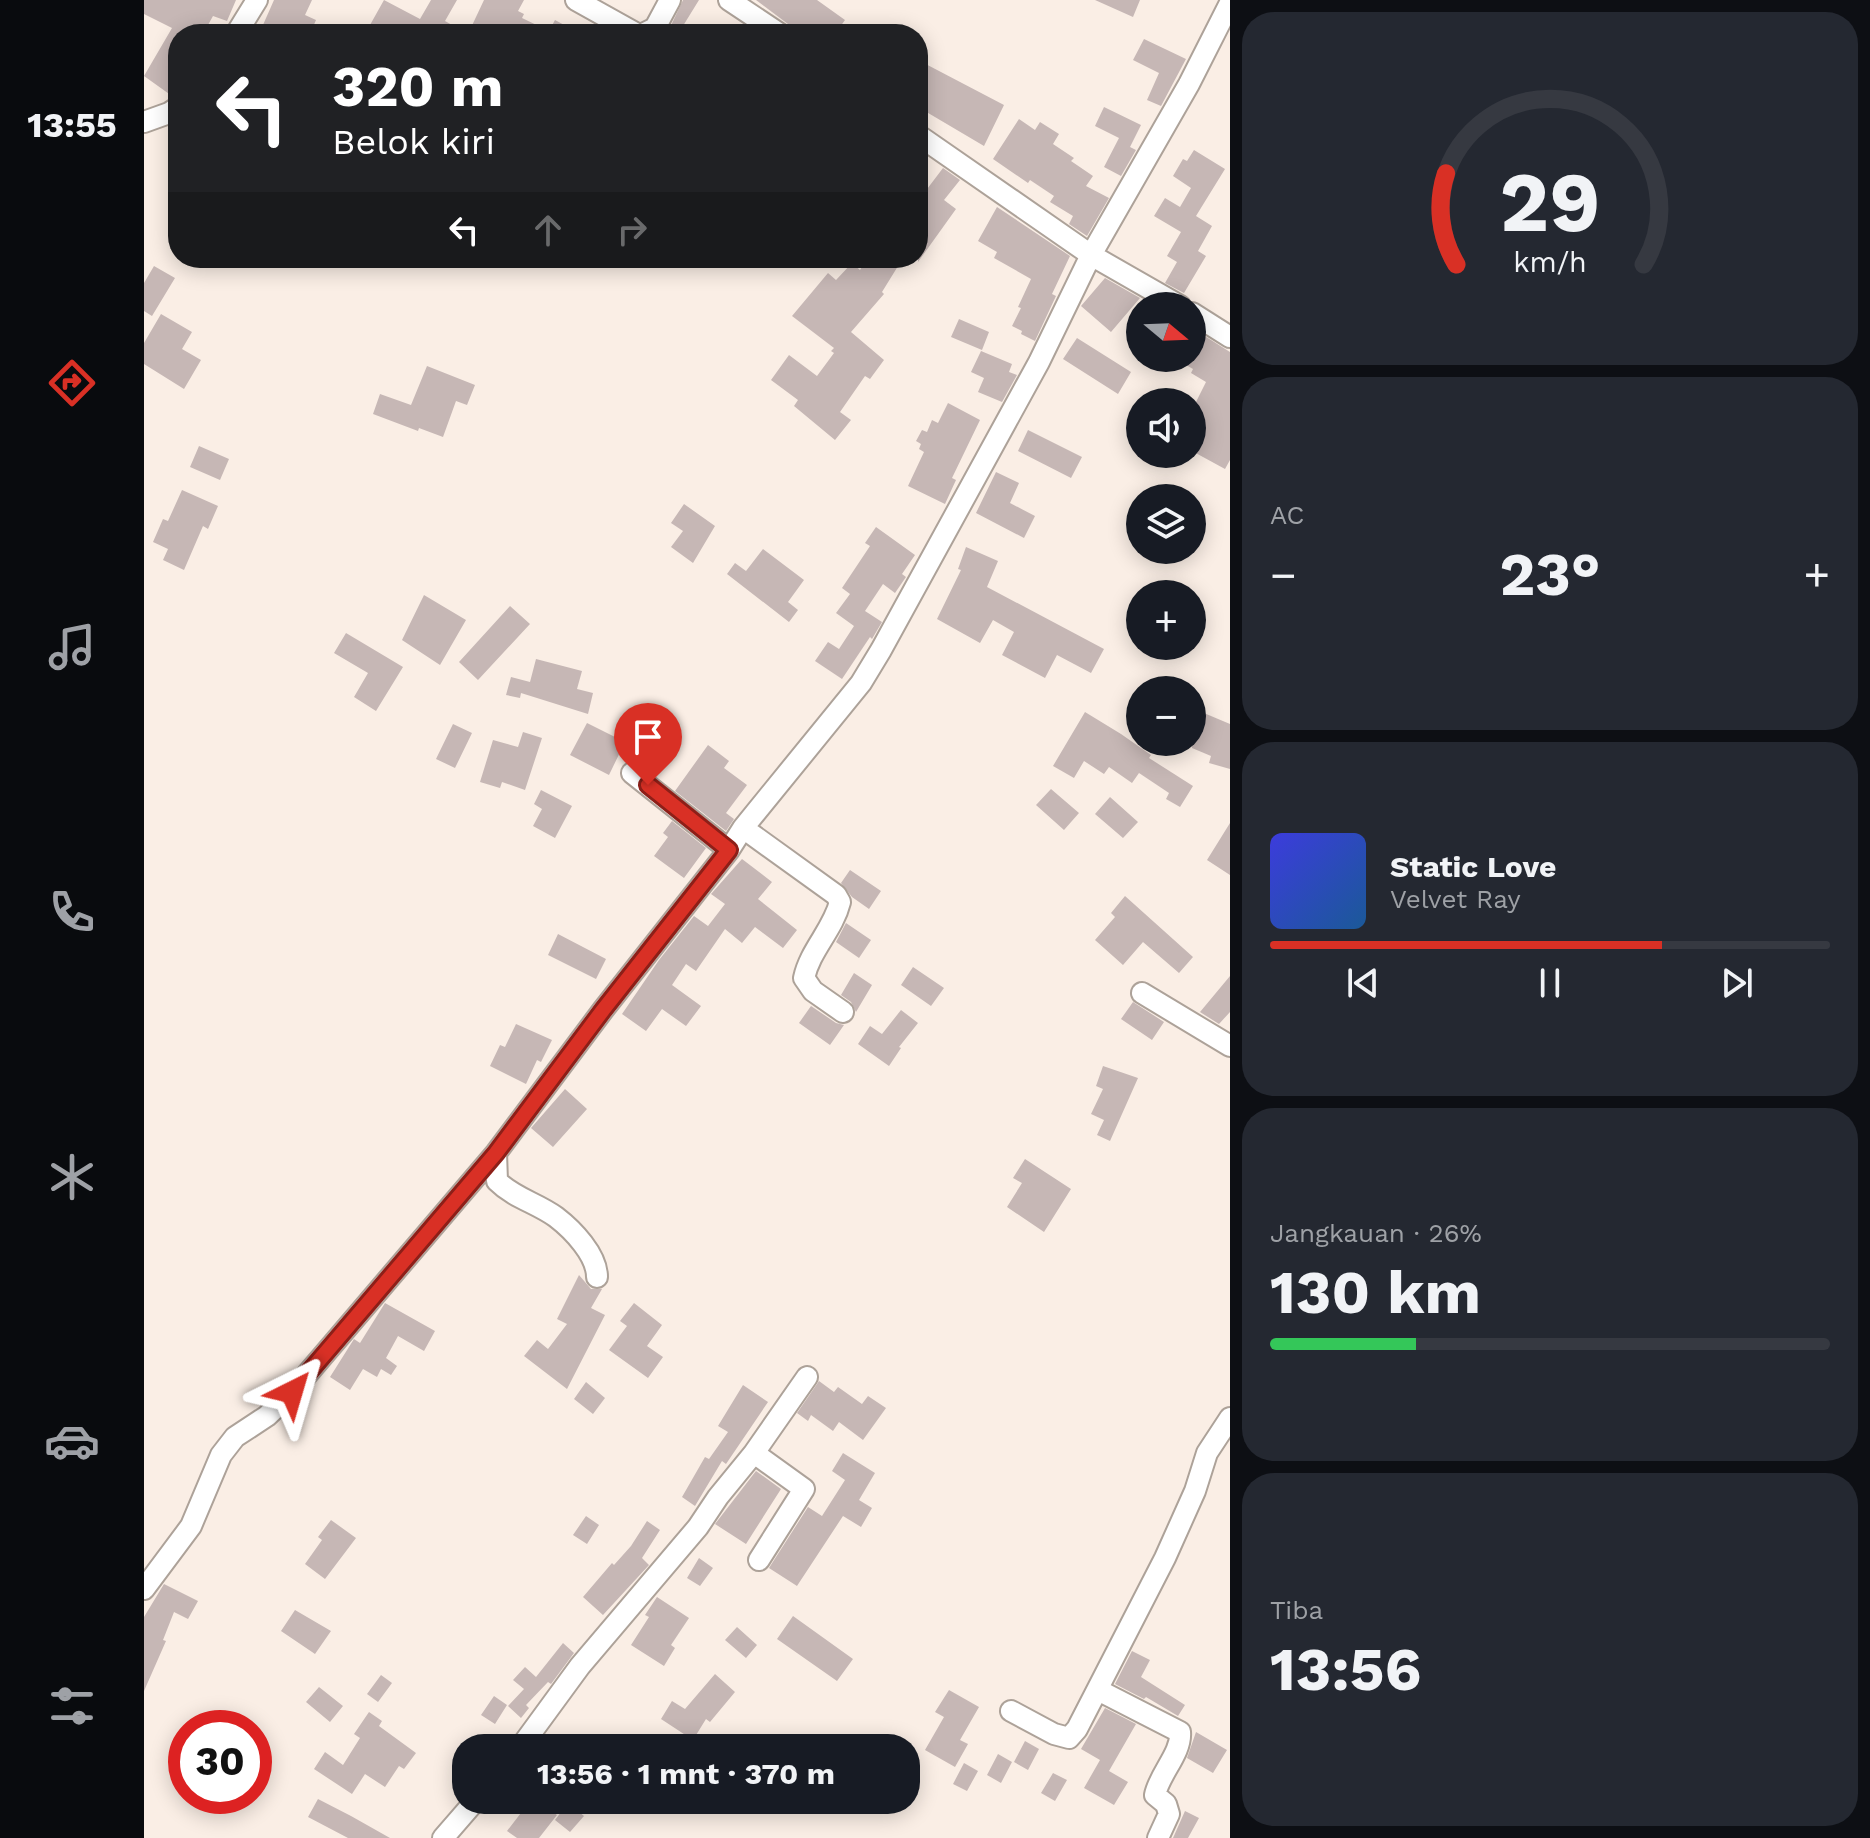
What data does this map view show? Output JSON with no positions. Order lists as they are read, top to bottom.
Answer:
{
  "north": "right",
  "page": {
    "tabs": "13:55",
    "turn": ["320 m", "Belok kiri"],
    "map_buttons": ["+", "−"],
    "tile": [
      "AC",
      ["Jangkauan · 26%", "130 km"],
      ["Tiba", "13:56"]
    ],
    "heat": ["−", "23°", "+"],
    "song": ["Static Love", "Velvet Ray"],
    "limit": "30",
    "trip": "13:56 · 1 mnt · 370 m",
    "gauge": ["29", "km/h"]
  }
}
